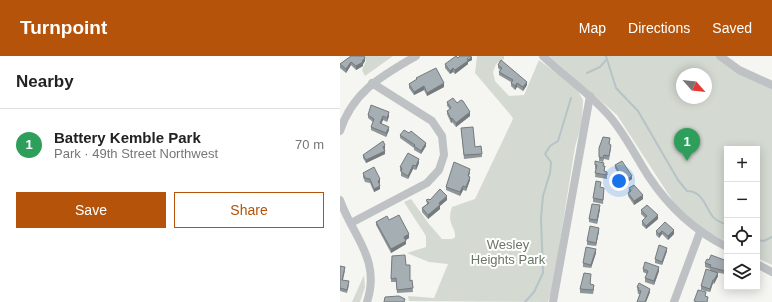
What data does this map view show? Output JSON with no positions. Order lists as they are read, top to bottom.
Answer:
{
  "parks": ["Wesley Heights Park"],
  "north": "bottom right",
  "page": {
    "header": "Turnpoint",
    "nav": ["Map", "Directions", "Saved"],
    "heading": "Nearby",
    "list": [
      {
        "mark": "1",
        "name": "Battery Kemble Park",
        "note": "Park · 49th Street Northwest",
        "value": "70 m"
      }
    ],
    "pins": "1",
    "map_buttons": ["+", "−"],
    "buttons": ["Save", "Share"]
  }
}
